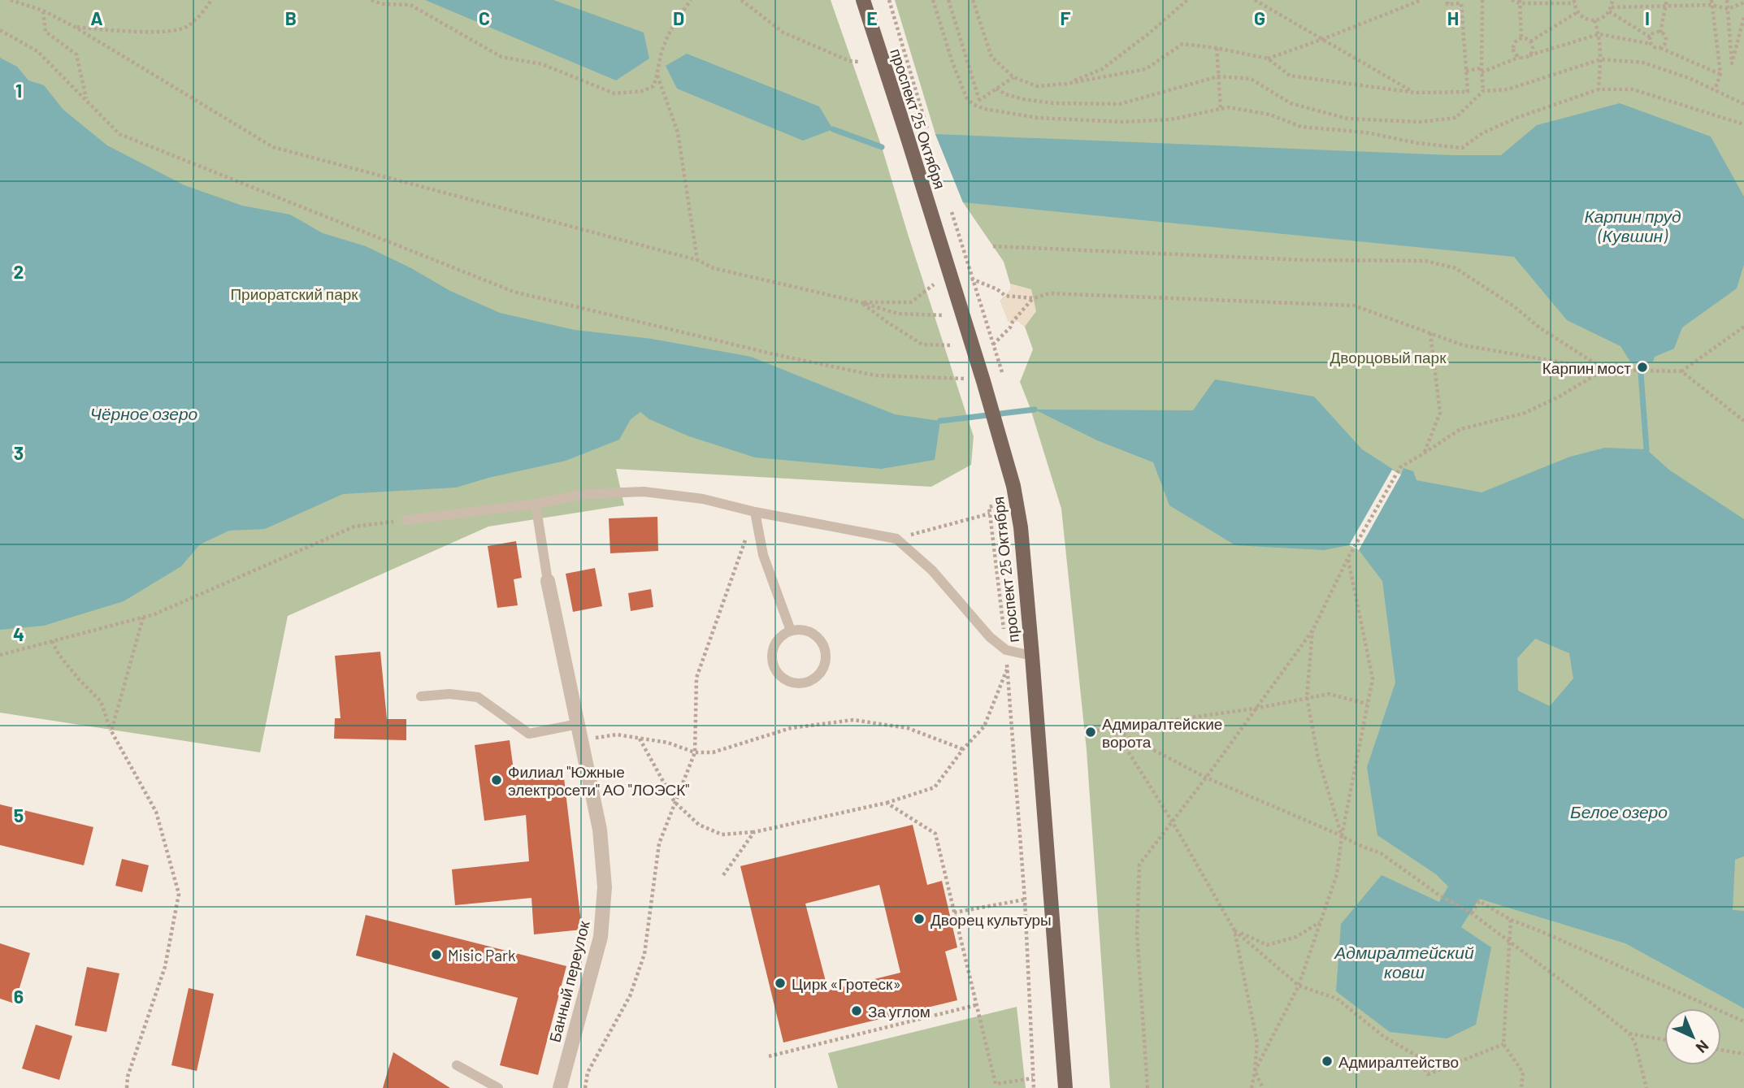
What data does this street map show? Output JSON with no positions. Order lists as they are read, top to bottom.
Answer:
{
  "streets": {
    "main road": ["проспект 25 Октября"],
    "street": ["Банный переулок"]
  },
  "water": [
    "Карпин пруд (Кувшин)",
    "Чёрное озеро",
    "Белое озеро",
    "Адмиралтейский ковш"
  ],
  "parks": ["Приоратский парк", "Дворцовый парк"],
  "places": [
    "Карпин мост",
    "Адмиралтейские ворота",
    "Филиал \"Южные электросети\" АО \"ЛОЭСК\"",
    "Дворец культуры",
    "Misic Park",
    "Цирк «Гротеск»",
    "За углом",
    "Адмиралтейство"
  ],
  "north": "bottom right",
  "grid": {
    "columns": [
      "A",
      "B",
      "C",
      "D",
      "E",
      "F",
      "G",
      "H",
      "I"
    ],
    "rows": [
      "1",
      "2",
      "3",
      "4",
      "5",
      "6"
    ]
  }
}
